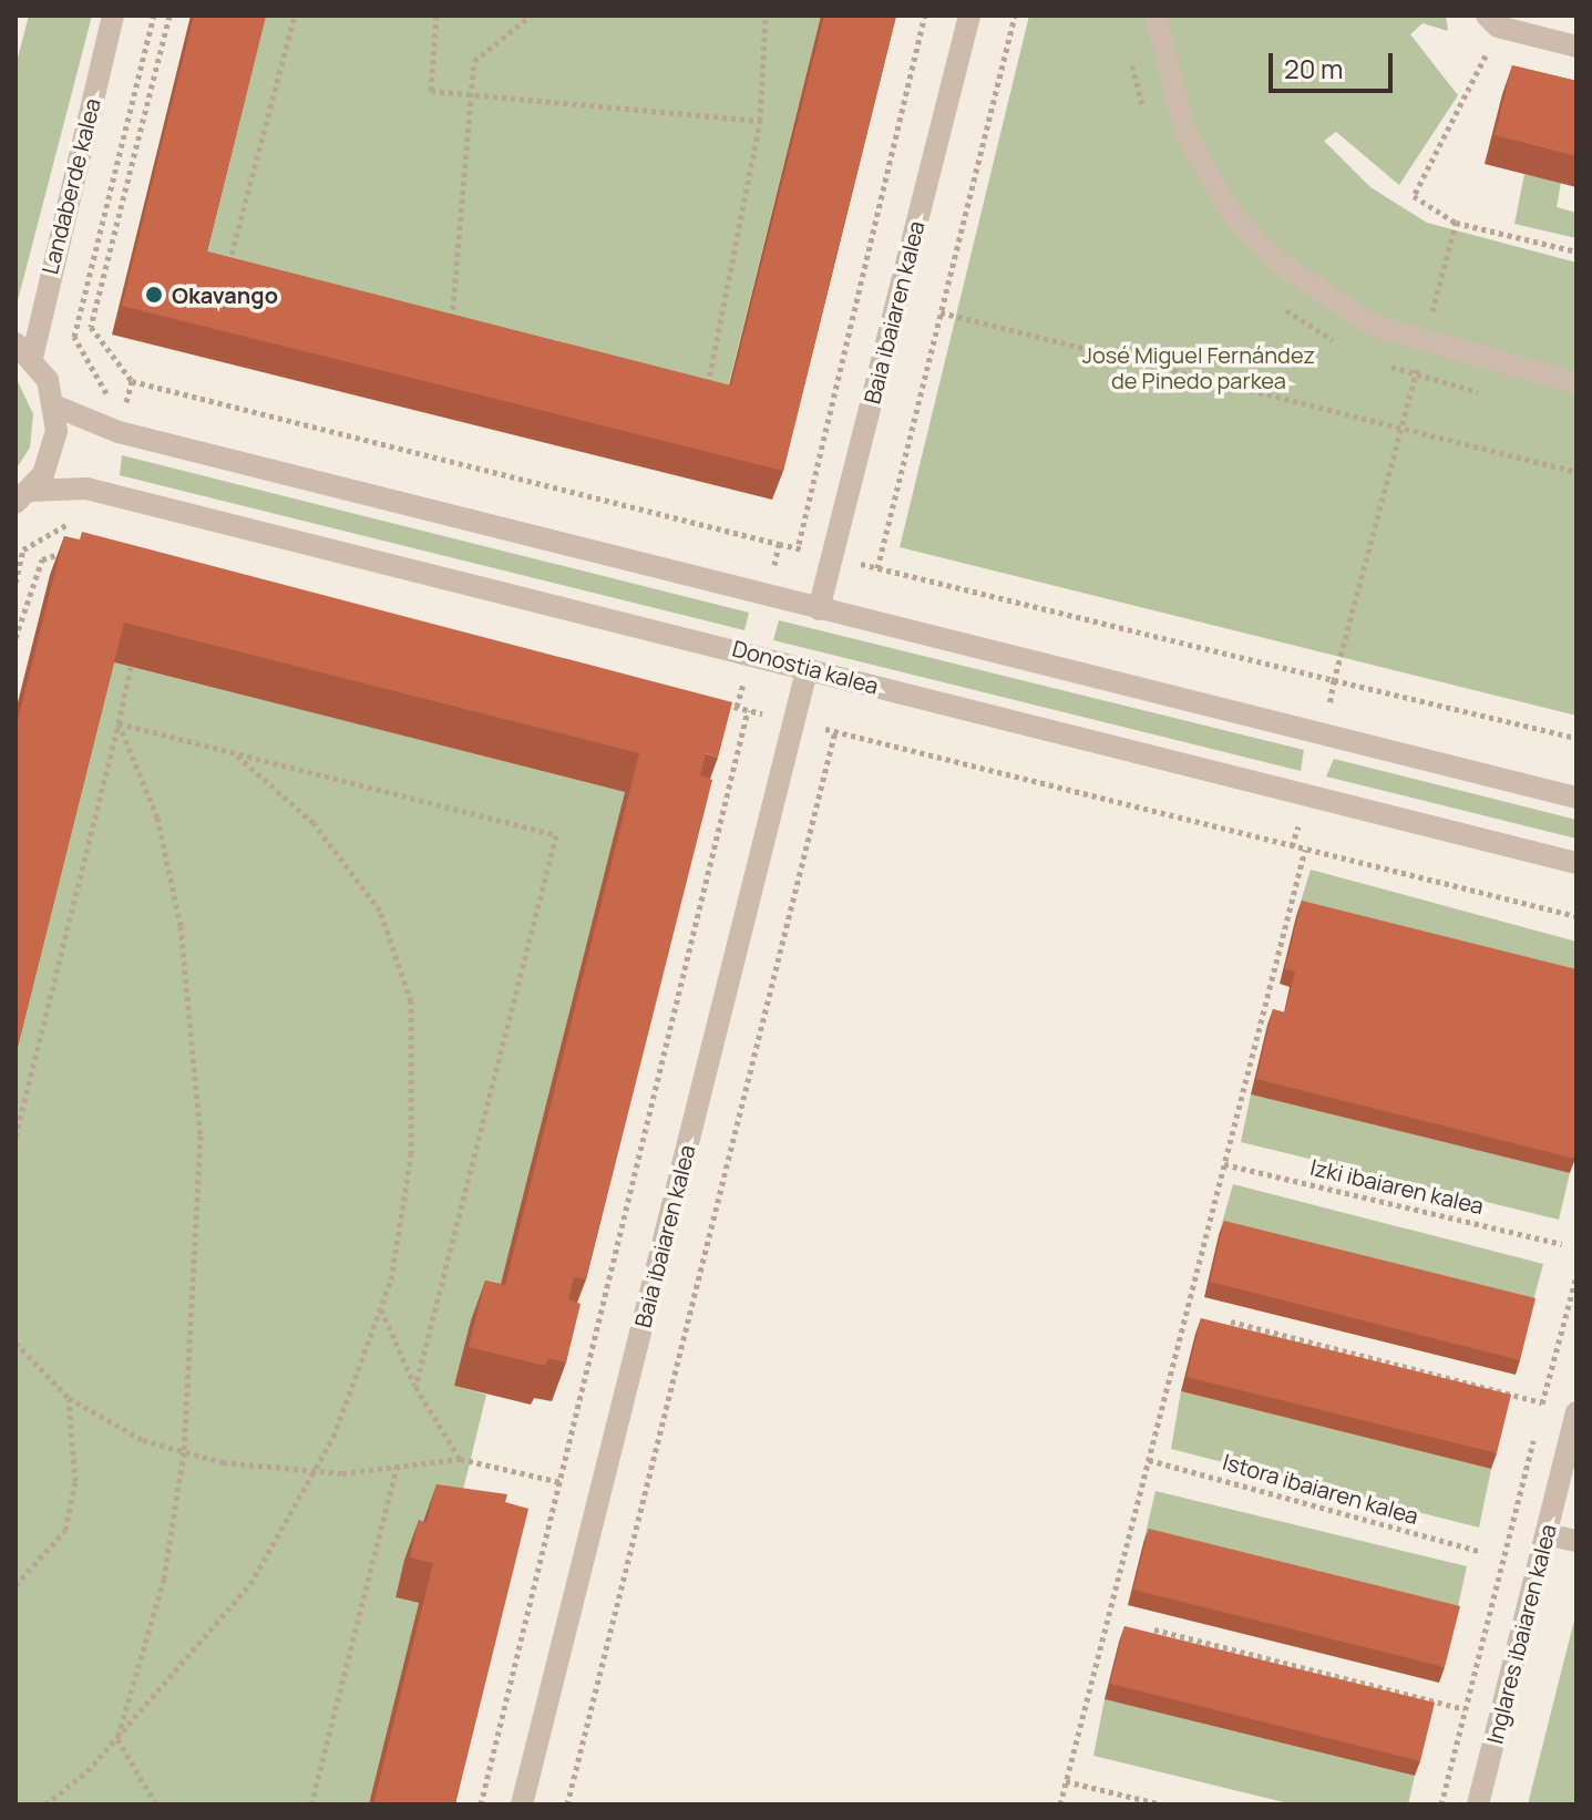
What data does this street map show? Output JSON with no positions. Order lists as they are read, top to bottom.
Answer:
{
  "streets": {
    "street": [
      "Landaberde kalea",
      "Baia ibaiaren kalea",
      "Donostia kalea",
      "Inglares ibaiaren kalea"
    ],
    "path": ["Izki ibaiaren kalea", "Istora ibaiaren kalea"]
  },
  "crossings": [
    ["Baia ibaiaren kalea", "Donostia kalea"]
  ],
  "parks": ["José Miguel Fernández de Pinedo parkea"],
  "places": ["Okavango"],
  "scale_bar": "20 m"
}
